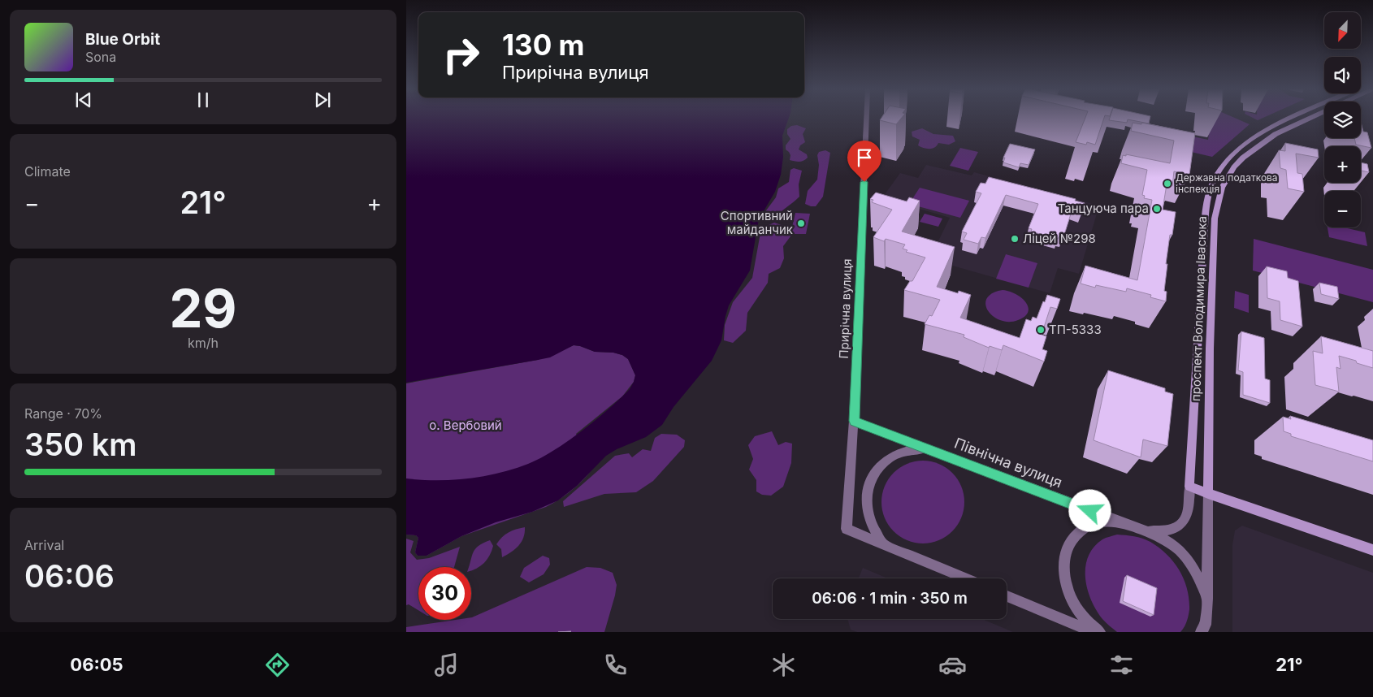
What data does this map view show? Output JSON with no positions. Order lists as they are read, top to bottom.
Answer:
{
  "streets": {
    "street": ["Прирічна вулиця", "проспект Володимира Івасюка", "Північна вулиця"]
  },
  "crossings": [
    ["Прирічна вулиця", "Північна вулиця"]
  ],
  "parks": ["о. Вербовий"],
  "places": [
    "Державна податкова інспекція",
    "Танцуюча пара",
    "Спортивний майданчик",
    "Ліцей №298",
    "ТП-5333"
  ],
  "north": "bottom left",
  "page": {
    "map_buttons": ["+", "−"],
    "turn": ["130 m", "Прирічна вулиця"],
    "song": ["Blue Orbit", "Sona"],
    "tile": [
      "Climate",
      ["29", "km/h"],
      ["Range · 70%", "350 km"],
      ["Arrival", "06:06"]
    ],
    "heat": ["−", "21°", "+"],
    "limit": "30",
    "trip": "06:06 · 1 min · 350 m",
    "tabs": ["06:05", "21°"]
  }
}
